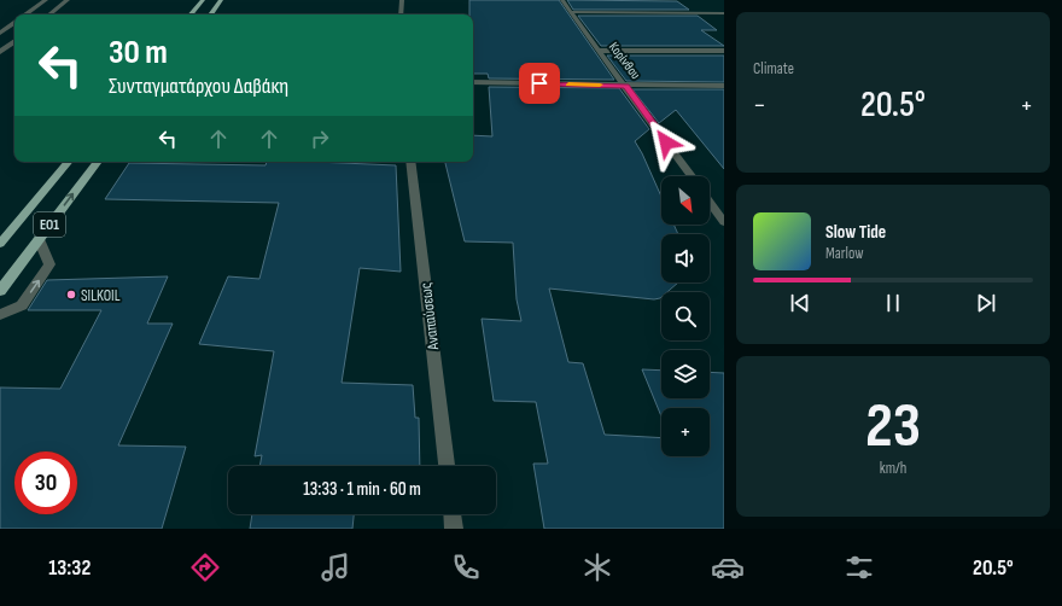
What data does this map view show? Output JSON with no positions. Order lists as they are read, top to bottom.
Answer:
{
  "streets": {
    "main road": ["ΕΟ1"],
    "street": ["Κορίνθου", "Αναπαύσεως"]
  },
  "places": ["SILKOIL"],
  "north": "bottom right",
  "page": {
    "tile": [
      "Climate",
      ["23", "km/h"]
    ],
    "turn": ["30 m", "Συνταγματάρχου Δαβάκη"],
    "heat": ["−", "20.5°", "+"],
    "map_buttons": "+",
    "song": ["Slow Tide", "Marlow"],
    "limit": "30",
    "trip": "13:33 · 1 min · 60 m",
    "tabs": ["13:32", "20.5°"]
  }
}
